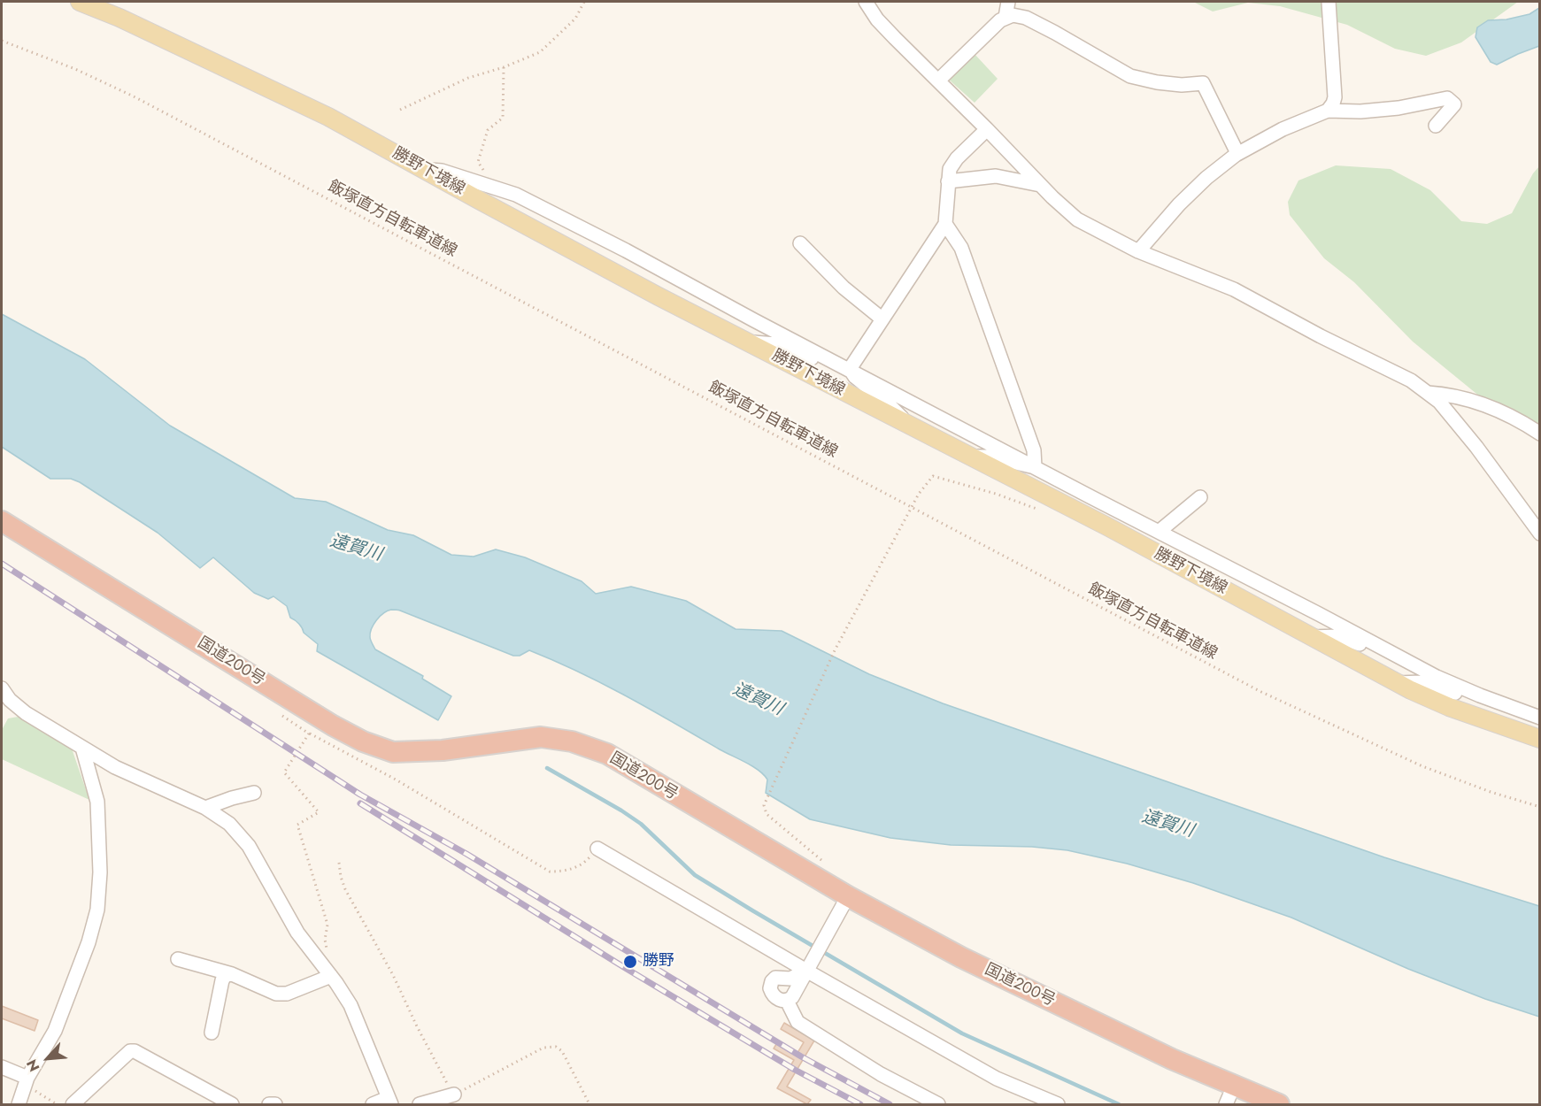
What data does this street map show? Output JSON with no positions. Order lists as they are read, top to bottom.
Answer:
{
  "streets": {
    "highway": ["国道200号"],
    "main road": ["勝野下境線"],
    "path": ["飯塚直方自転車道線"]
  },
  "water": ["遠賀川"],
  "places": ["勝野"],
  "north": "bottom left"
}
